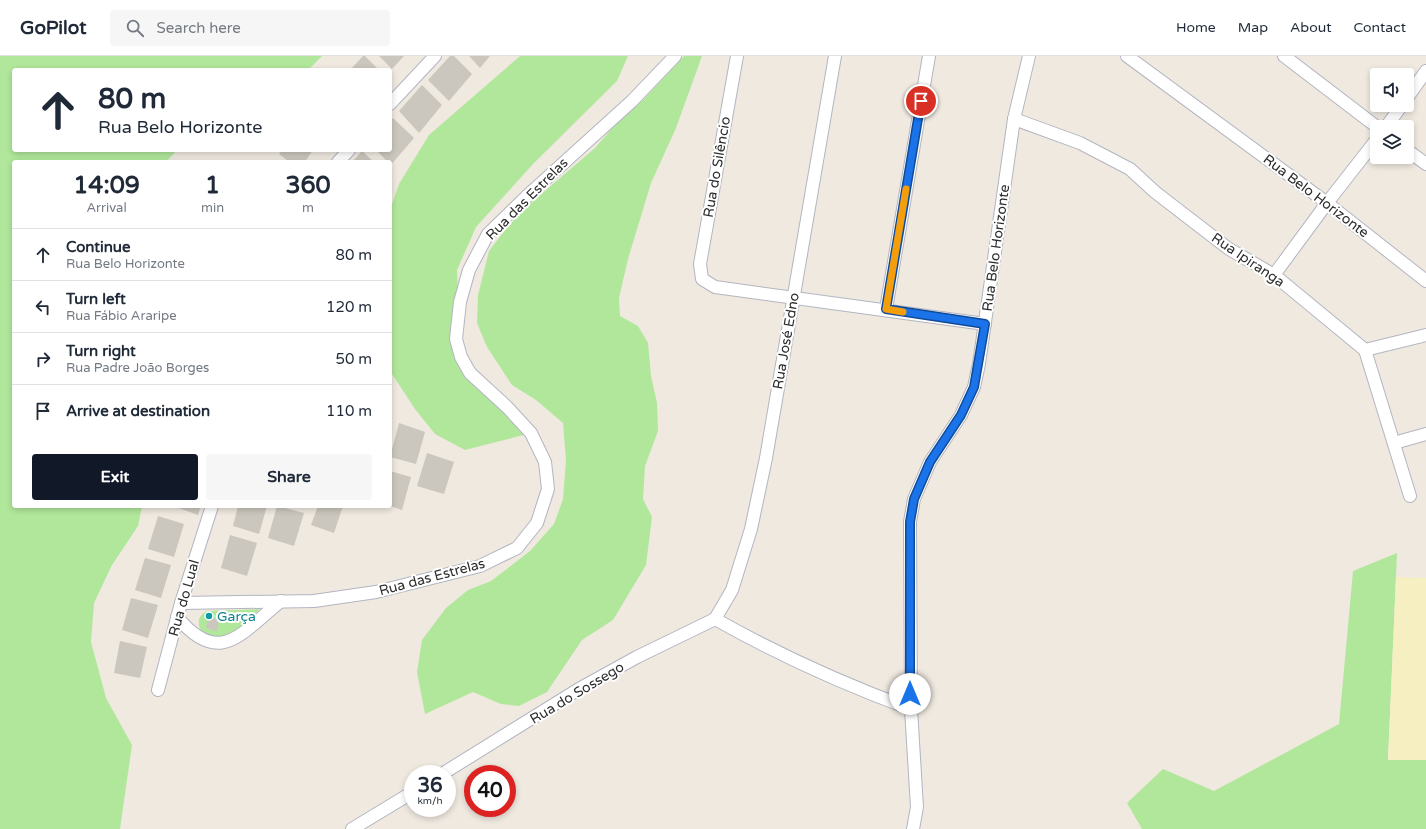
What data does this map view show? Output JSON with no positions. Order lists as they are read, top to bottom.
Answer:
{
  "streets": {
    "street": [
      "Rua do Silêncio",
      "Rua Belo Horizonte",
      "Rua das Estrelas",
      "Rua Ipiranga",
      "Rua José Edno",
      "Rua do Lual",
      "Rua do Sossego"
    ]
  },
  "crossings": [
    ["Rua do Silêncio", "Rua José Edno"],
    ["Rua Belo Horizonte", "Rua Ipiranga"],
    ["Rua das Estrelas", "Rua do Lual"],
    ["Rua José Edno", "Rua do Sossego"]
  ],
  "places": ["Garça"],
  "page": {
    "header": "GoPilot",
    "search": "Search here",
    "nav": [
      "Home",
      "Map",
      "About",
      "Contact"
    ],
    "turn": ["80 m", "Rua Belo Horizonte"],
    "eta": [
      "14:09",
      "Arrival",
      "1",
      "min",
      "360",
      "m"
    ],
    "list": [
      {
        "name": "Continue",
        "note": "Rua Belo Horizonte",
        "value": "80 m"
      },
      {
        "name": "Turn left",
        "note": "Rua Fábio Araripe",
        "value": "120 m"
      },
      {
        "name": "Turn right",
        "note": "Rua Padre João Borges",
        "value": "50 m"
      },
      {
        "name": "Arrive at destination",
        "value": "110 m"
      }
    ],
    "buttons": ["Exit", "Share"],
    "speed": "36 km/h",
    "limit": "40"
  }
}
